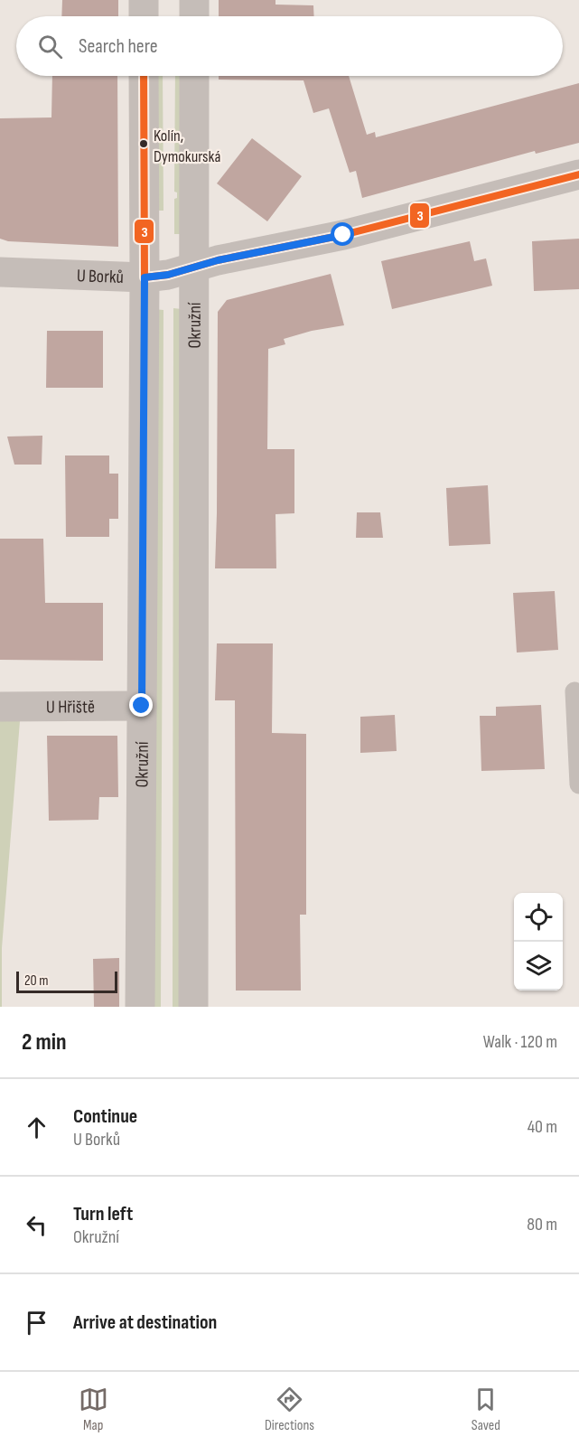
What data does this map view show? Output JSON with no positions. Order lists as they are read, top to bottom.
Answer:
{
  "streets": {
    "street": ["U Borků", "Okružní", "U Hřiště"]
  },
  "crossings": [
    ["U Borků", "Okružní"],
    ["Okružní", "U Hřiště"]
  ],
  "places": ["Kolín, Dymokurská"],
  "lines": ["transit line 3"],
  "scale_bar": "20 m",
  "page": {
    "search": "Search here",
    "scale": "20 m",
    "heading": ["2 min", "Walk · 120 m"],
    "list": [
      ["Continue", "U Borků", "40 m"],
      ["Turn left", "Okružní", "80 m"],
      "Arrive at destination"
    ],
    "nav": ["Map", "Directions", "Saved"]
  }
}
